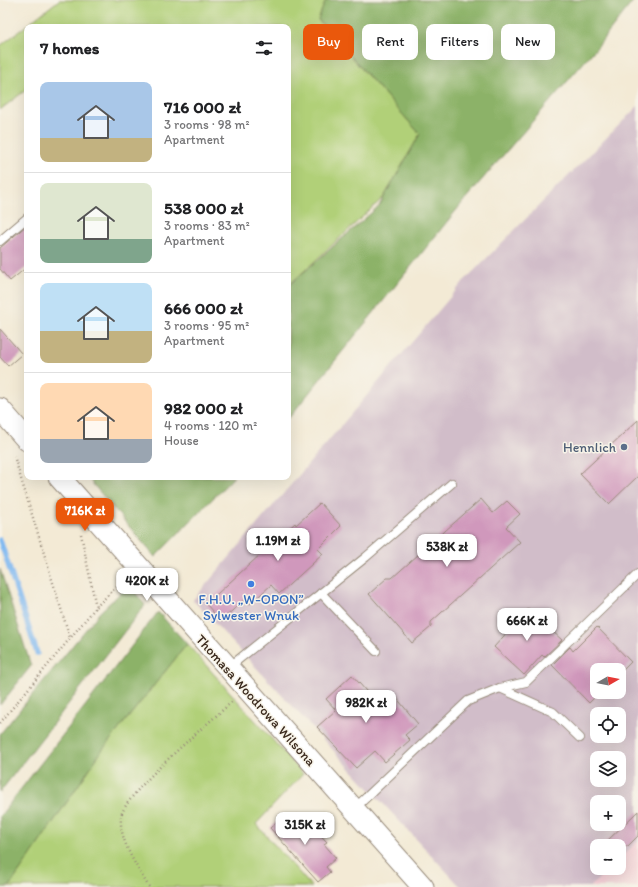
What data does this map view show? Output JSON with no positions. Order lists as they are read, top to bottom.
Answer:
{
  "streets": {
    "street": ["Thomasa Woodrowa Wilsona"]
  },
  "places": ["Hennlich", "F.H.U. „W-OPON” Sylwester Wnuk"],
  "north": "right",
  "page": {
    "chip": [
      "Buy",
      "Rent",
      "Filters",
      "New"
    ],
    "heading": "7 homes",
    "list": [
      {
        "name": "716 000 zł",
        "note": "3 rooms · 98 m² · Apartment"
      },
      {
        "name": "538 000 zł",
        "note": "3 rooms · 83 m² · Apartment"
      },
      {
        "name": "666 000 zł",
        "note": "3 rooms · 95 m² · Apartment"
      },
      {
        "name": "982 000 zł",
        "note": "4 rooms · 120 m² · House"
      }
    ],
    "price": [
      "716K zł",
      "1.19M zł",
      "538K zł",
      "420K zł",
      "666K zł",
      "982K zł",
      "315K zł"
    ],
    "map_buttons": ["+", "−"]
  }
}
